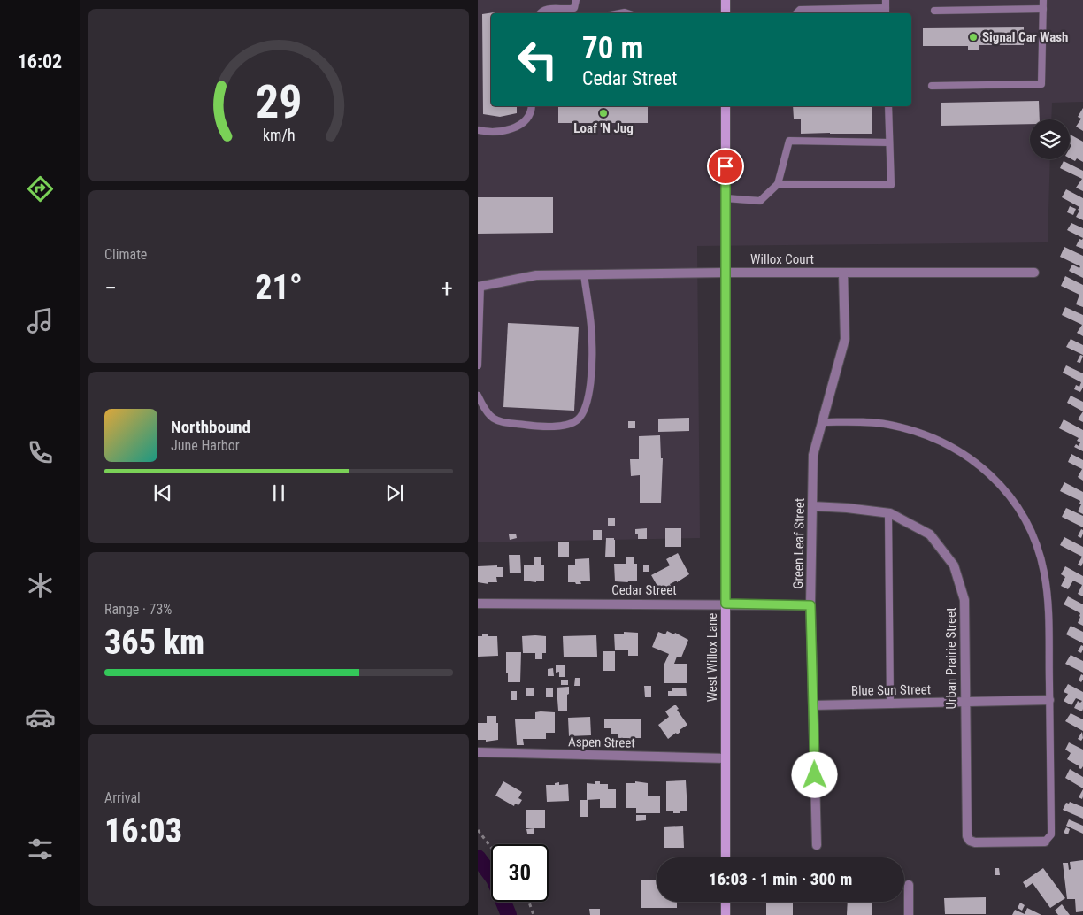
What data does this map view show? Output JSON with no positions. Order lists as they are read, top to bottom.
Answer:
{
  "streets": {
    "main road": ["West Willox Lane"],
    "street": [
      "Willox Court",
      "Green Leaf Street",
      "Cedar Street",
      "Urban Prairie Street",
      "Blue Sun Street",
      "Aspen Street"
    ]
  },
  "crossings": [
    ["Willox Court", "Green Leaf Street"],
    ["Willox Court", "West Willox Lane"],
    ["Green Leaf Street", "Cedar Street"],
    ["Green Leaf Street", "Urban Prairie Street"],
    ["Green Leaf Street", "Blue Sun Street"],
    ["Cedar Street", "West Willox Lane"],
    ["West Willox Lane", "Aspen Street"],
    ["Urban Prairie Street", "Blue Sun Street"]
  ],
  "places": ["Signal Car Wash", "Loaf 'N Jug"],
  "page": {
    "tabs": "16:02",
    "turn": ["70 m", "Cedar Street"],
    "tile": [
      "Climate",
      ["Range · 73%", "365 km"],
      ["Arrival", "16:03"]
    ],
    "heat": ["−", "21°", "+"],
    "song": ["Northbound", "June Harbor"],
    "limit": "30",
    "trip": "16:03 · 1 min · 300 m",
    "gauge": ["29", "km/h"]
  }
}
